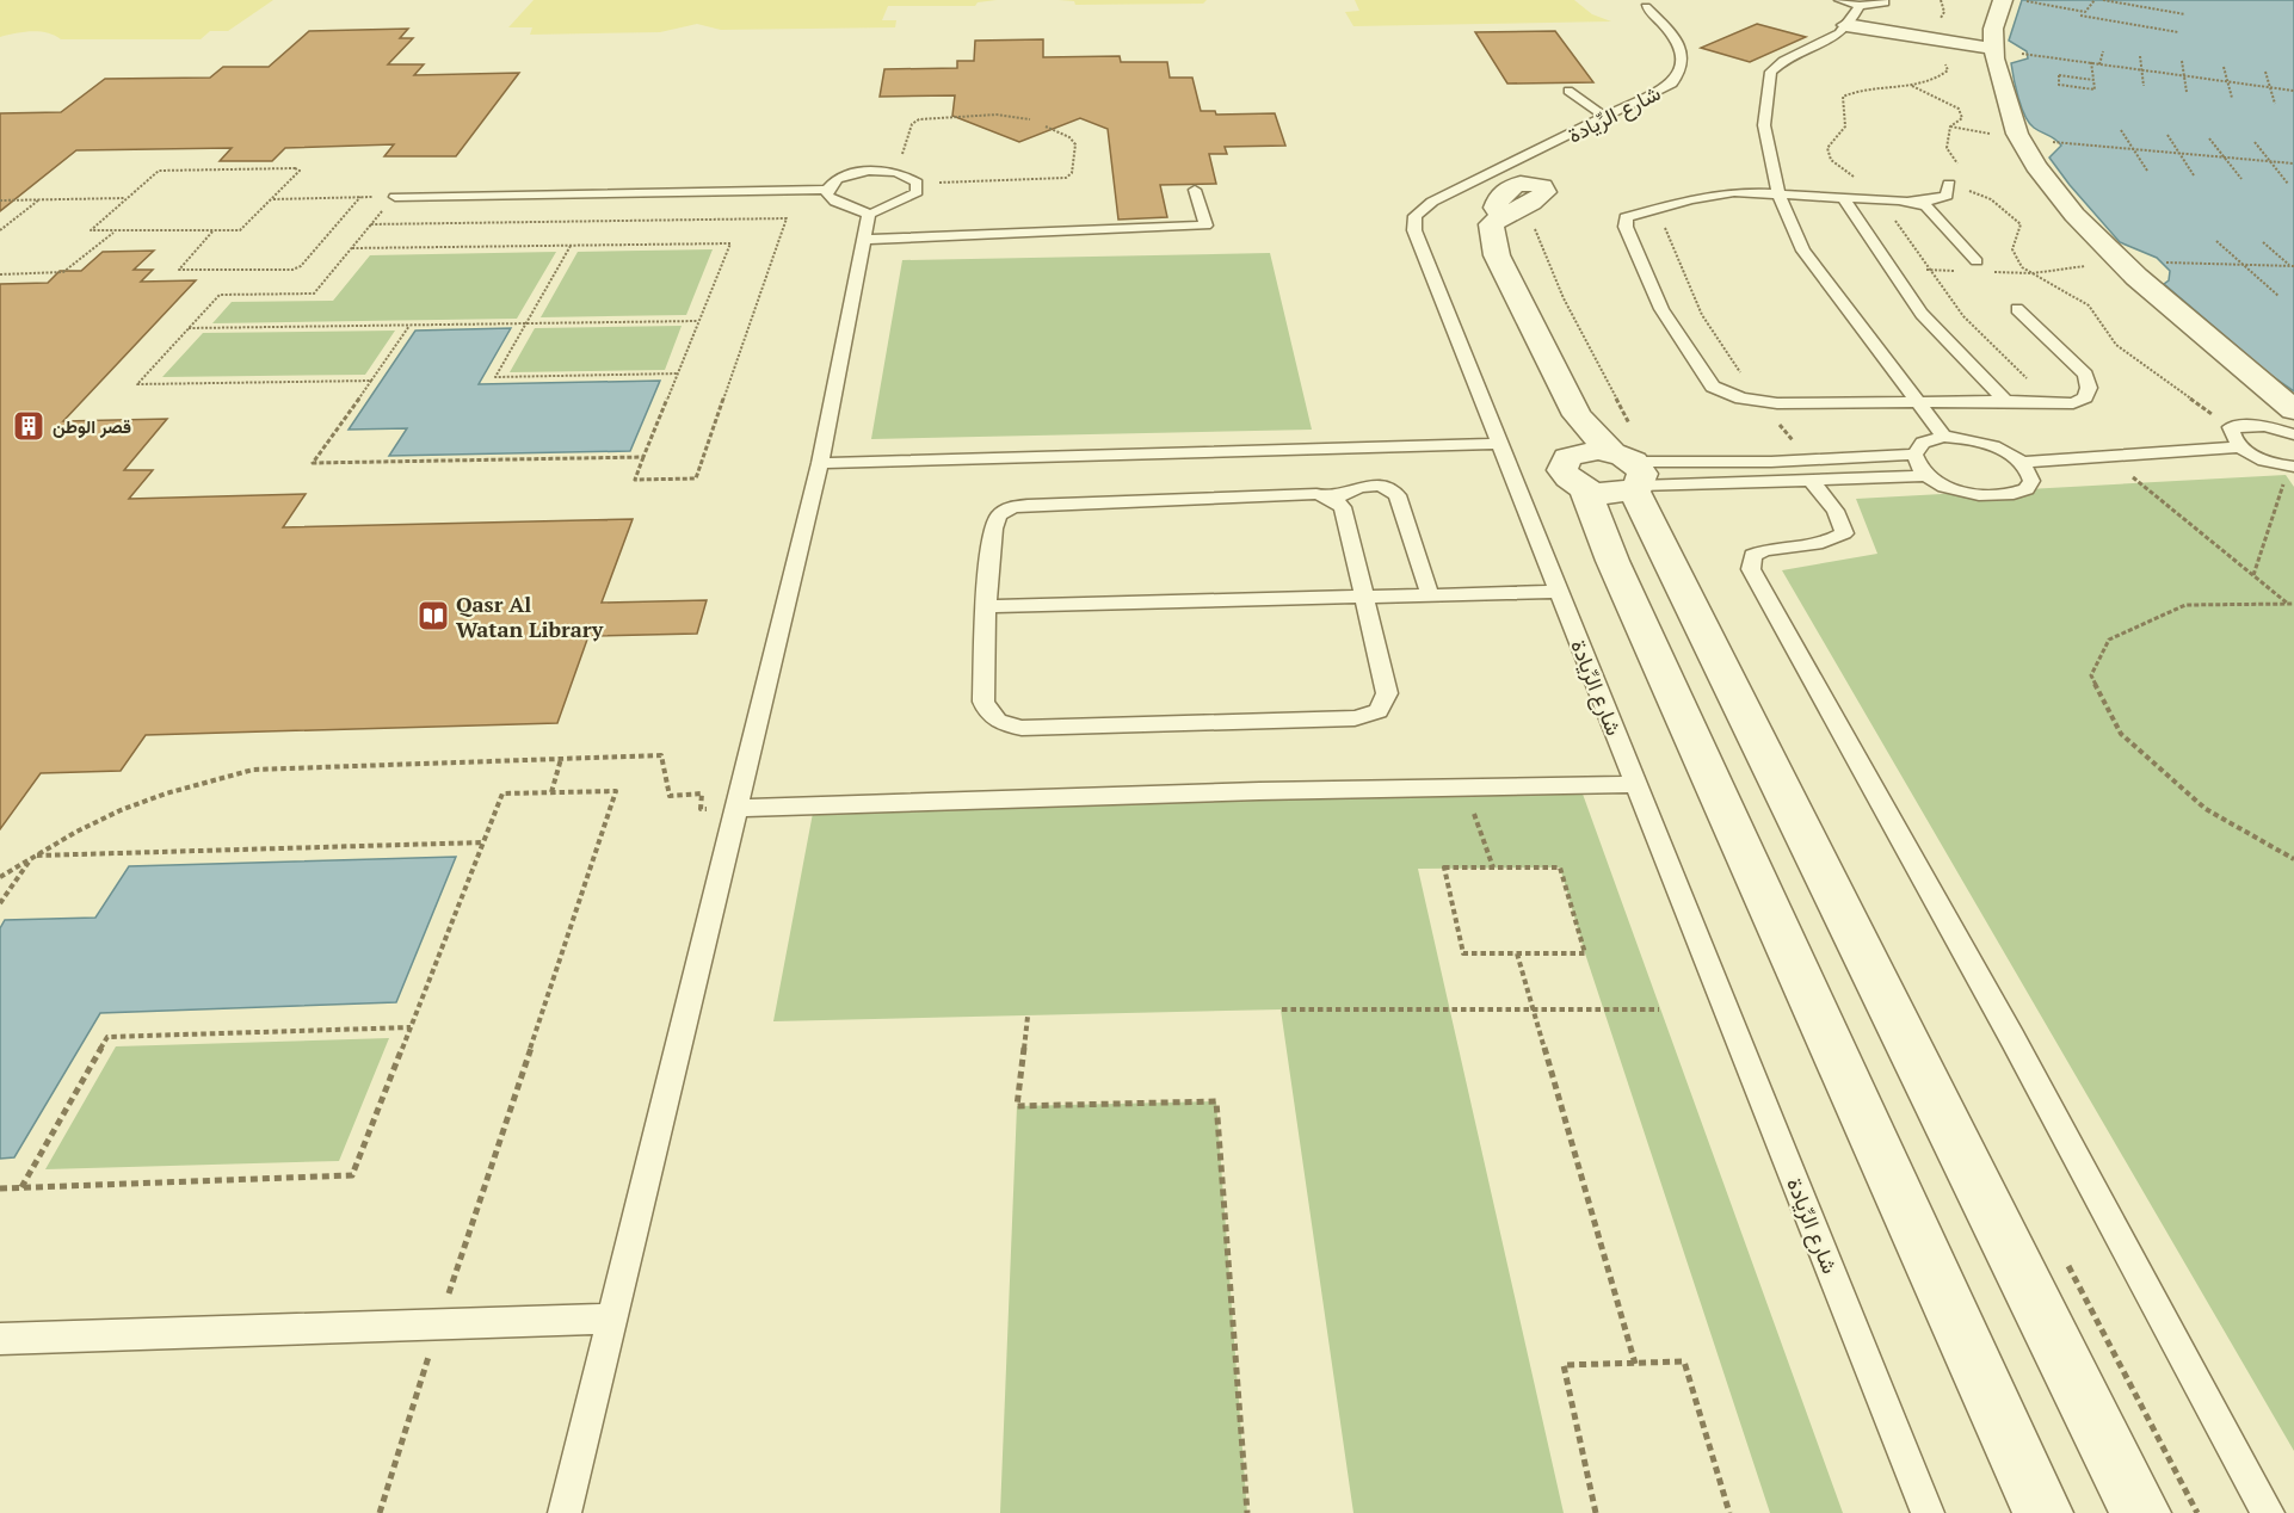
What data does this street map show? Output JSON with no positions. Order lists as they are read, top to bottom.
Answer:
{
  "streets": {
    "lane": ["شارع الرِّيادة"]
  },
  "places": {
    "building": ["قصر الوطن"],
    "library": ["Qasr Al Watan Library"]
  }
}
